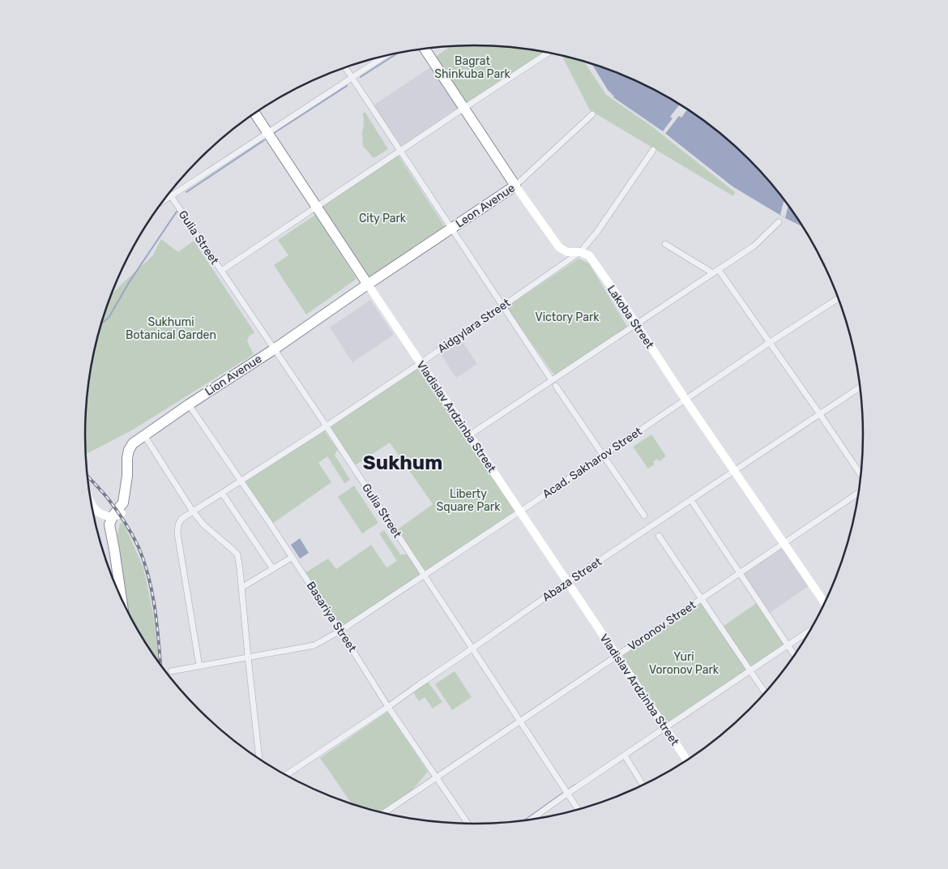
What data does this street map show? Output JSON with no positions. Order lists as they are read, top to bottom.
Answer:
{
  "streets": {
    "highway": [
      "Leon Avenue",
      "Lakoba Street",
      "Lion Avenue",
      "Vladislav Ardzinba Street"
    ],
    "street": [
      "Gulia Street",
      "Aidgylara Street",
      "Acad. Sakharov Street",
      "Abaza Street",
      "Basariya Street",
      "Voronov Street"
    ]
  },
  "crossings": [
    ["Leon Avenue", "Lakoba Street"],
    ["Leon Avenue", "Lion Avenue"],
    ["Leon Avenue", "Vladislav Ardzinba Street"],
    ["Gulia Street", "Aidgylara Street"],
    ["Gulia Street", "Lion Avenue"],
    ["Gulia Street", "Acad. Sakharov Street"],
    ["Gulia Street", "Abaza Street"],
    ["Gulia Street", "Voronov Street"],
    ["Lakoba Street", "Aidgylara Street"],
    ["Lakoba Street", "Acad. Sakharov Street"],
    ["Lakoba Street", "Abaza Street"],
    ["Lakoba Street", "Voronov Street"],
    ["Aidgylara Street", "Vladislav Ardzinba Street"],
    ["Aidgylara Street", "Acad. Sakharov Street"],
    ["Aidgylara Street", "Basariya Street"],
    ["Lion Avenue", "Vladislav Ardzinba Street"],
    ["Lion Avenue", "Basariya Street"],
    ["Vladislav Ardzinba Street", "Acad. Sakharov Street"],
    ["Vladislav Ardzinba Street", "Abaza Street"],
    ["Vladislav Ardzinba Street", "Voronov Street"],
    ["Acad. Sakharov Street", "Basariya Street"],
    ["Abaza Street", "Basariya Street"],
    ["Basariya Street", "Voronov Street"]
  ],
  "districts": ["Sukhum"],
  "parks": [
    "Bagrat Shinkuba Park",
    "City Park",
    "Victory Park",
    "Sukhumi Botanical Garden",
    "Liberty Square Park",
    "Yuri Voronov Park"
  ]
}
